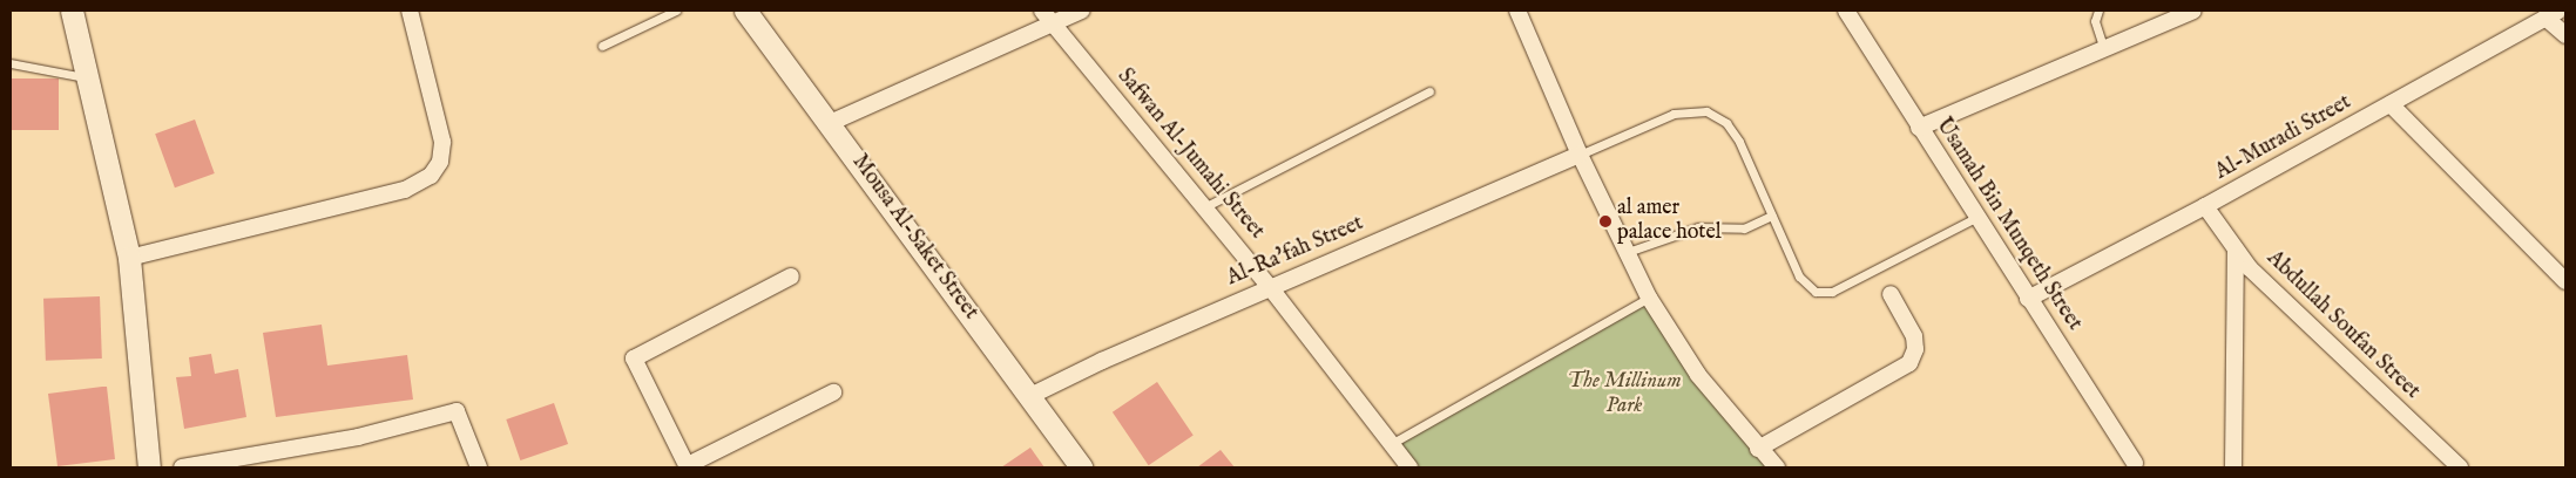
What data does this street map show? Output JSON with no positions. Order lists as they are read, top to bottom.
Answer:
{
  "streets": {
    "street": [
      "Al-Muradi Street",
      "Safwan Al-Jumahi Street",
      "Usamah Bin Munqeth Street",
      "Mousa Al-Saket Street",
      "Al-Ra'fah Street",
      "Abdullah Soufan Street"
    ]
  },
  "crossings": [
    ["Al-Muradi Street", "Usamah Bin Munqeth Street"],
    ["Al-Muradi Street", "Abdullah Soufan Street"],
    ["Safwan Al-Jumahi Street", "Al-Ra'fah Street"],
    ["Mousa Al-Saket Street", "Al-Ra'fah Street"]
  ],
  "parks": ["The Millinum Park"],
  "places": ["al amer palace hotel"]
}
